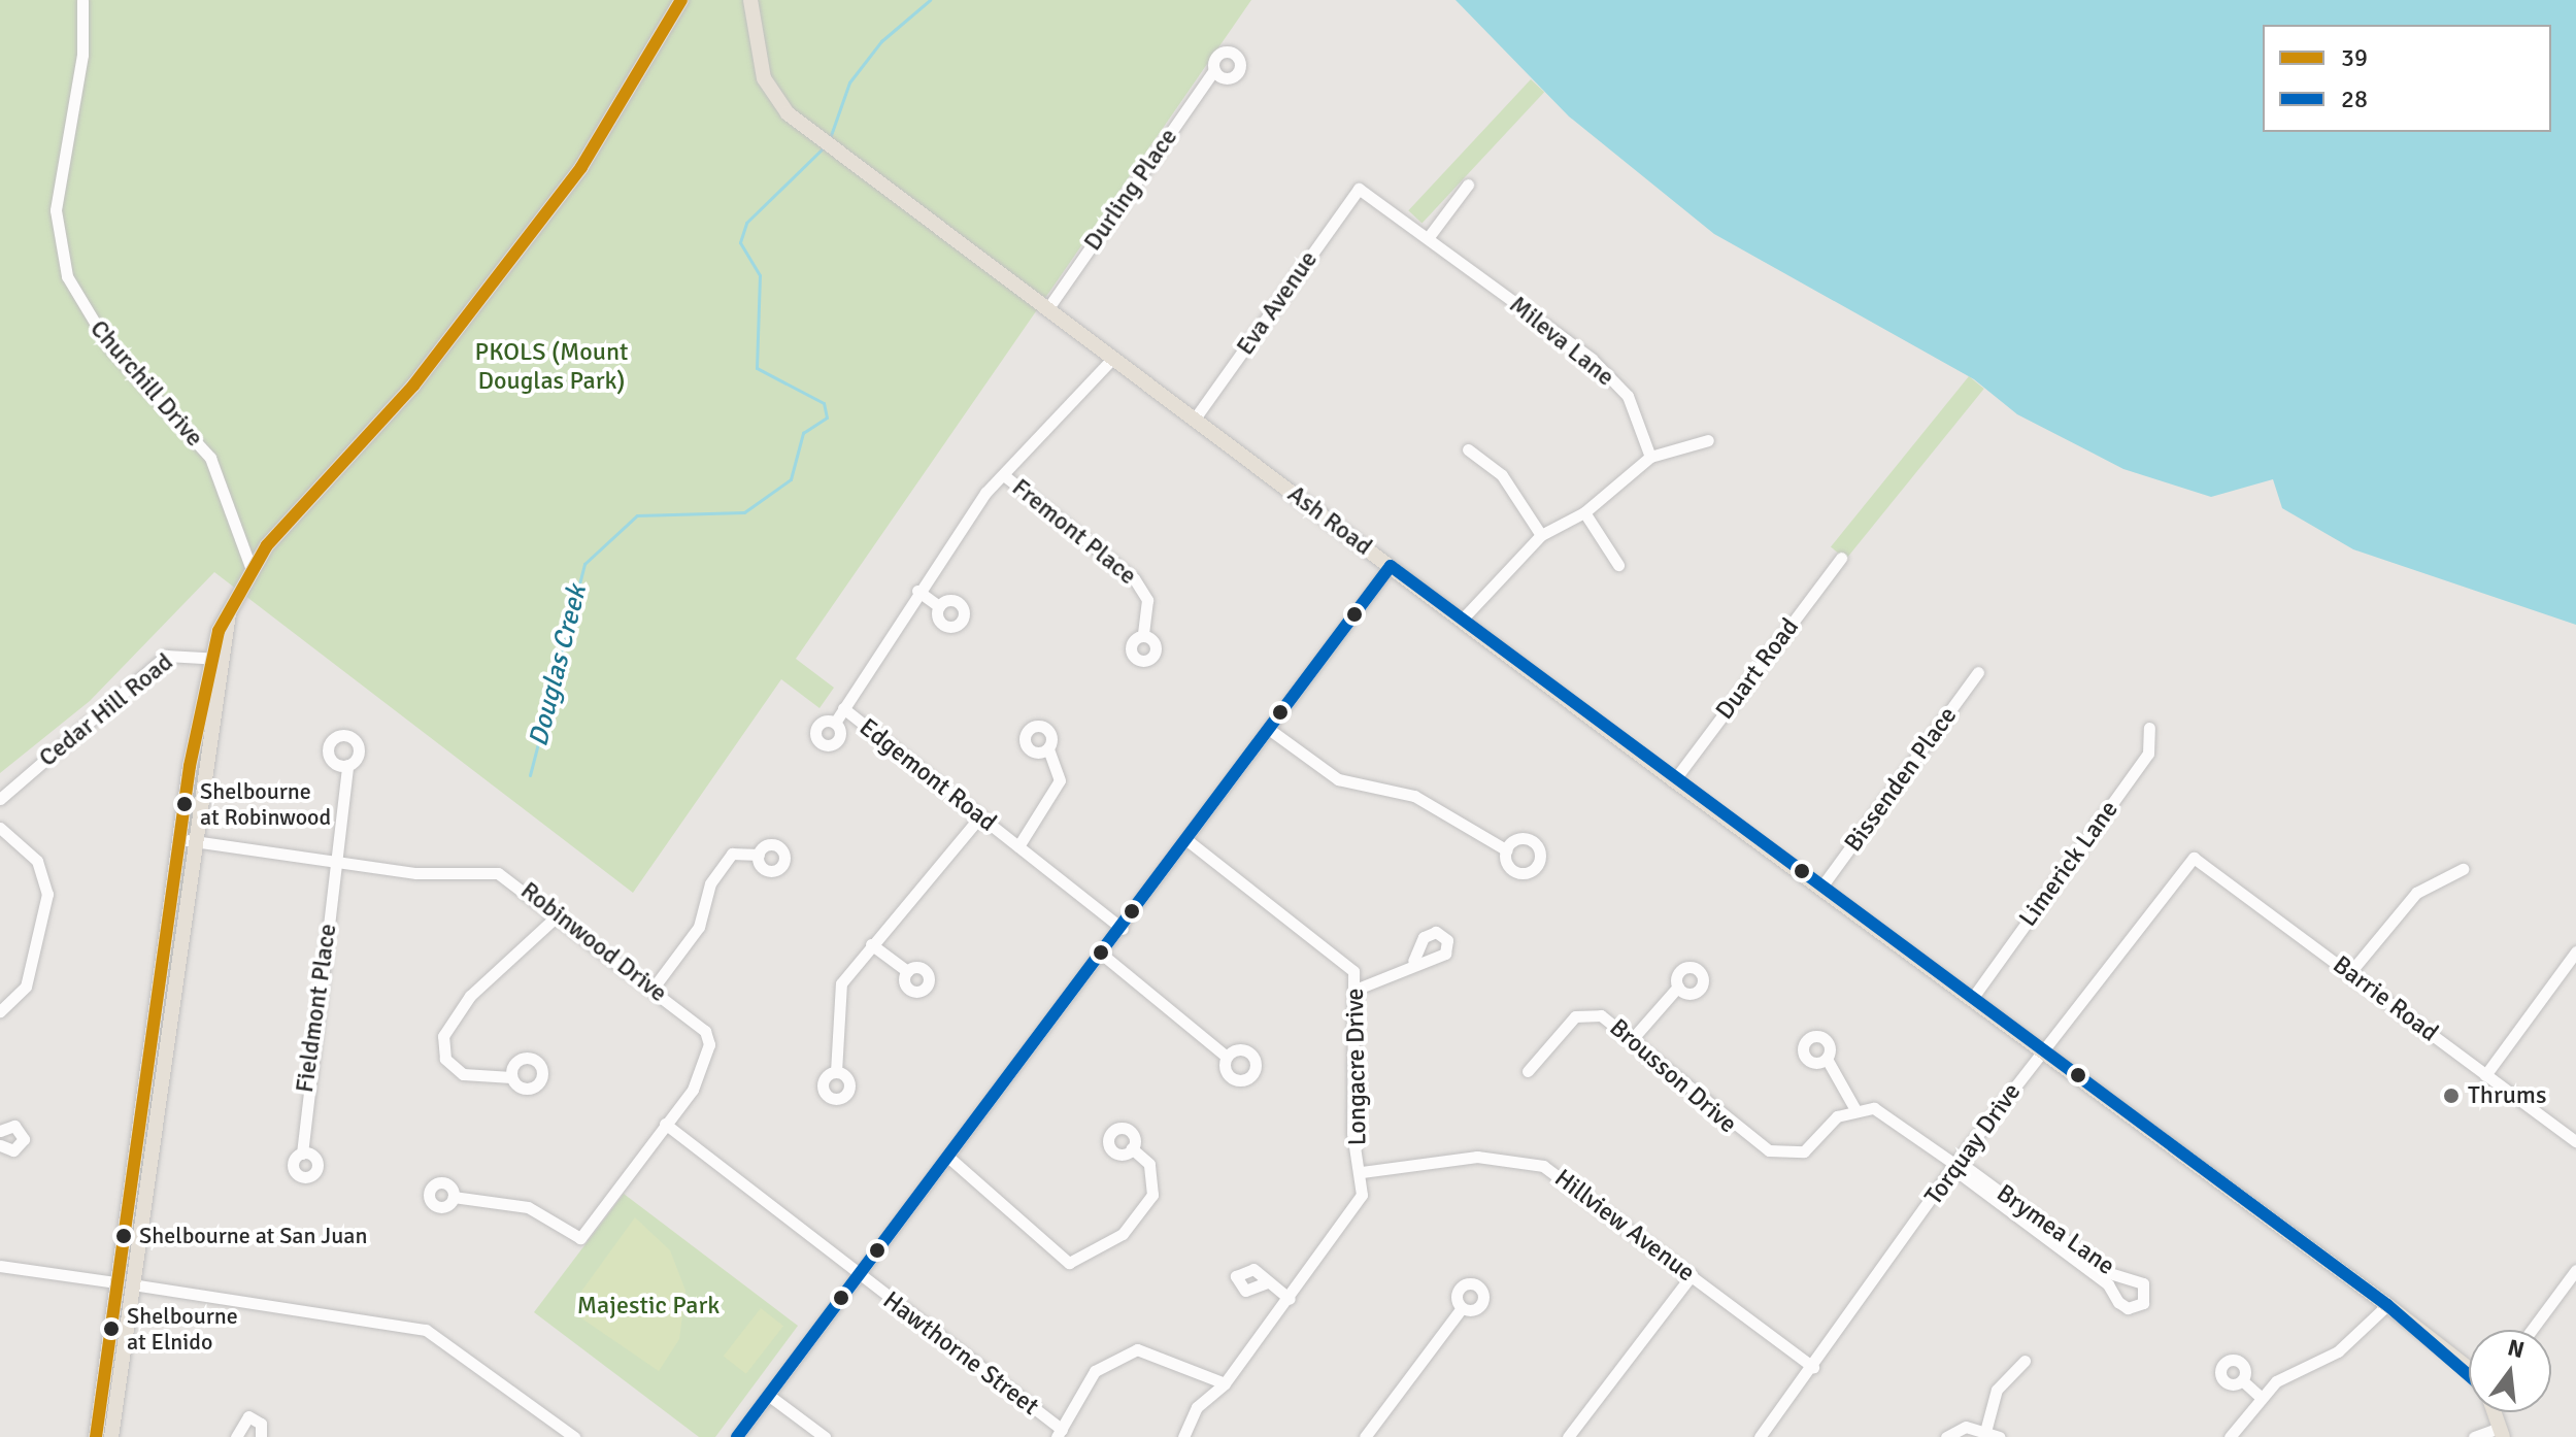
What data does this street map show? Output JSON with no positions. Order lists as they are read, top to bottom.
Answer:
{
  "streets": {
    "main road": ["Ash Road"],
    "street": [
      "Durling Place",
      "Eva Avenue",
      "Mileva Lane",
      "Churchill Drive",
      "Fremont Place",
      "Duart Road",
      "Cedar Hill Road",
      "Edgemont Road",
      "Bissenden Place",
      "Limerick Lane",
      "Robinwood Drive",
      "Barrie Road",
      "Fieldmont Place",
      "Longacre Drive",
      "Brousson Drive",
      "Torquay Drive",
      "Hillview Avenue",
      "Brymea Lane",
      "Hawthorne Street"
    ]
  },
  "crossings": [
    ["Durling Place", "Ash Road"],
    ["Eva Avenue", "Mileva Lane"],
    ["Eva Avenue", "Ash Road"],
    ["Ash Road", "Duart Road"],
    ["Ash Road", "Edgemont Road"],
    ["Ash Road", "Bissenden Place"],
    ["Ash Road", "Limerick Lane"],
    ["Ash Road", "Torquay Drive"],
    ["Fremont Place", "Edgemont Road"],
    ["Robinwood Drive", "Fieldmont Place"],
    ["Robinwood Drive", "Hawthorne Street"],
    ["Barrie Road", "Torquay Drive"],
    ["Longacre Drive", "Hillview Avenue"],
    ["Torquay Drive", "Hillview Avenue"],
    ["Torquay Drive", "Brymea Lane"]
  ],
  "water": ["Douglas Creek"],
  "parks": ["PKOLS (Mount Douglas Park)", "Majestic Park"],
  "places": [
    "Shelbourne at Robinwood",
    "Thrums",
    "Shelbourne at San Juan",
    "Shelbourne at Elnido"
  ],
  "lines": ["transit line 39", "transit line 28"],
  "legend": ["39", "28"],
  "north": "top"
}
